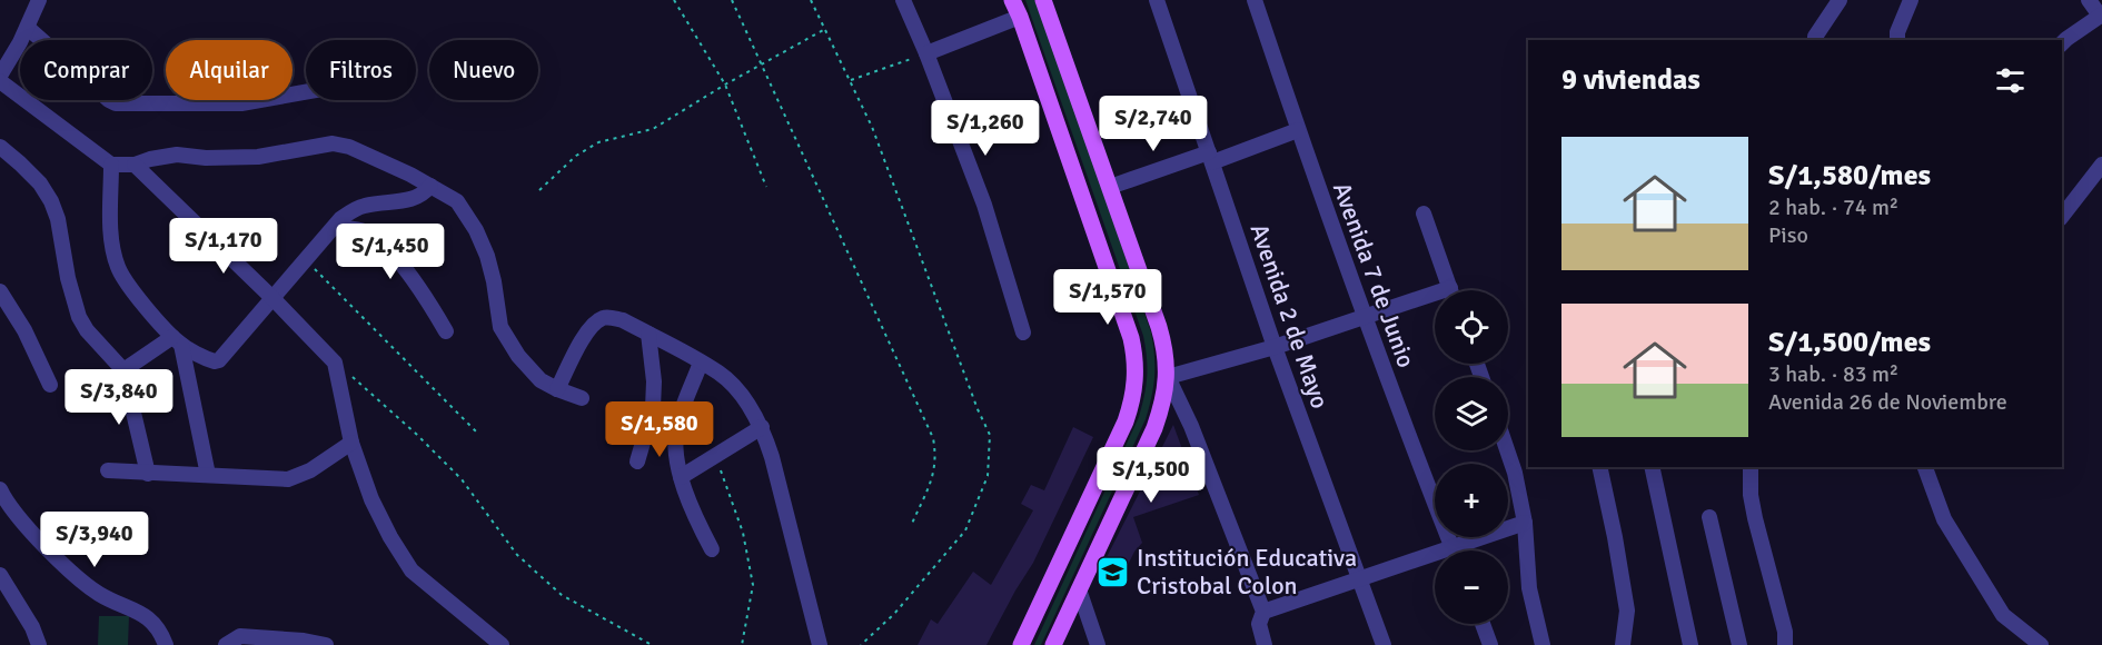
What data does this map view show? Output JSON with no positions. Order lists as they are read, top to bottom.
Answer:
{
  "streets": {
    "street": ["Avenida 7 de Junio", "Avenida 2 de Mayo"]
  },
  "places": {
    "school or university": ["Institución Educativa Cristobal Colon"]
  },
  "page": {
    "chip": [
      "Comprar",
      "Alquilar",
      "Filtros",
      "Nuevo"
    ],
    "heading": "9 viviendas",
    "price": [
      "S/2,740",
      "S/1,260",
      "S/1,170",
      "S/1,450",
      "S/1,570",
      "S/3,840",
      "S/1,580",
      "S/1,500",
      "S/3,940"
    ],
    "list": [
      {
        "name": "S/1,580/mes",
        "note": "2 hab. · 74 m² · Piso"
      },
      {
        "name": "S/1,500/mes",
        "note": "3 hab. · 83 m² · Avenida 26 de Noviembre"
      }
    ],
    "map_buttons": ["+", "−"]
  }
}
